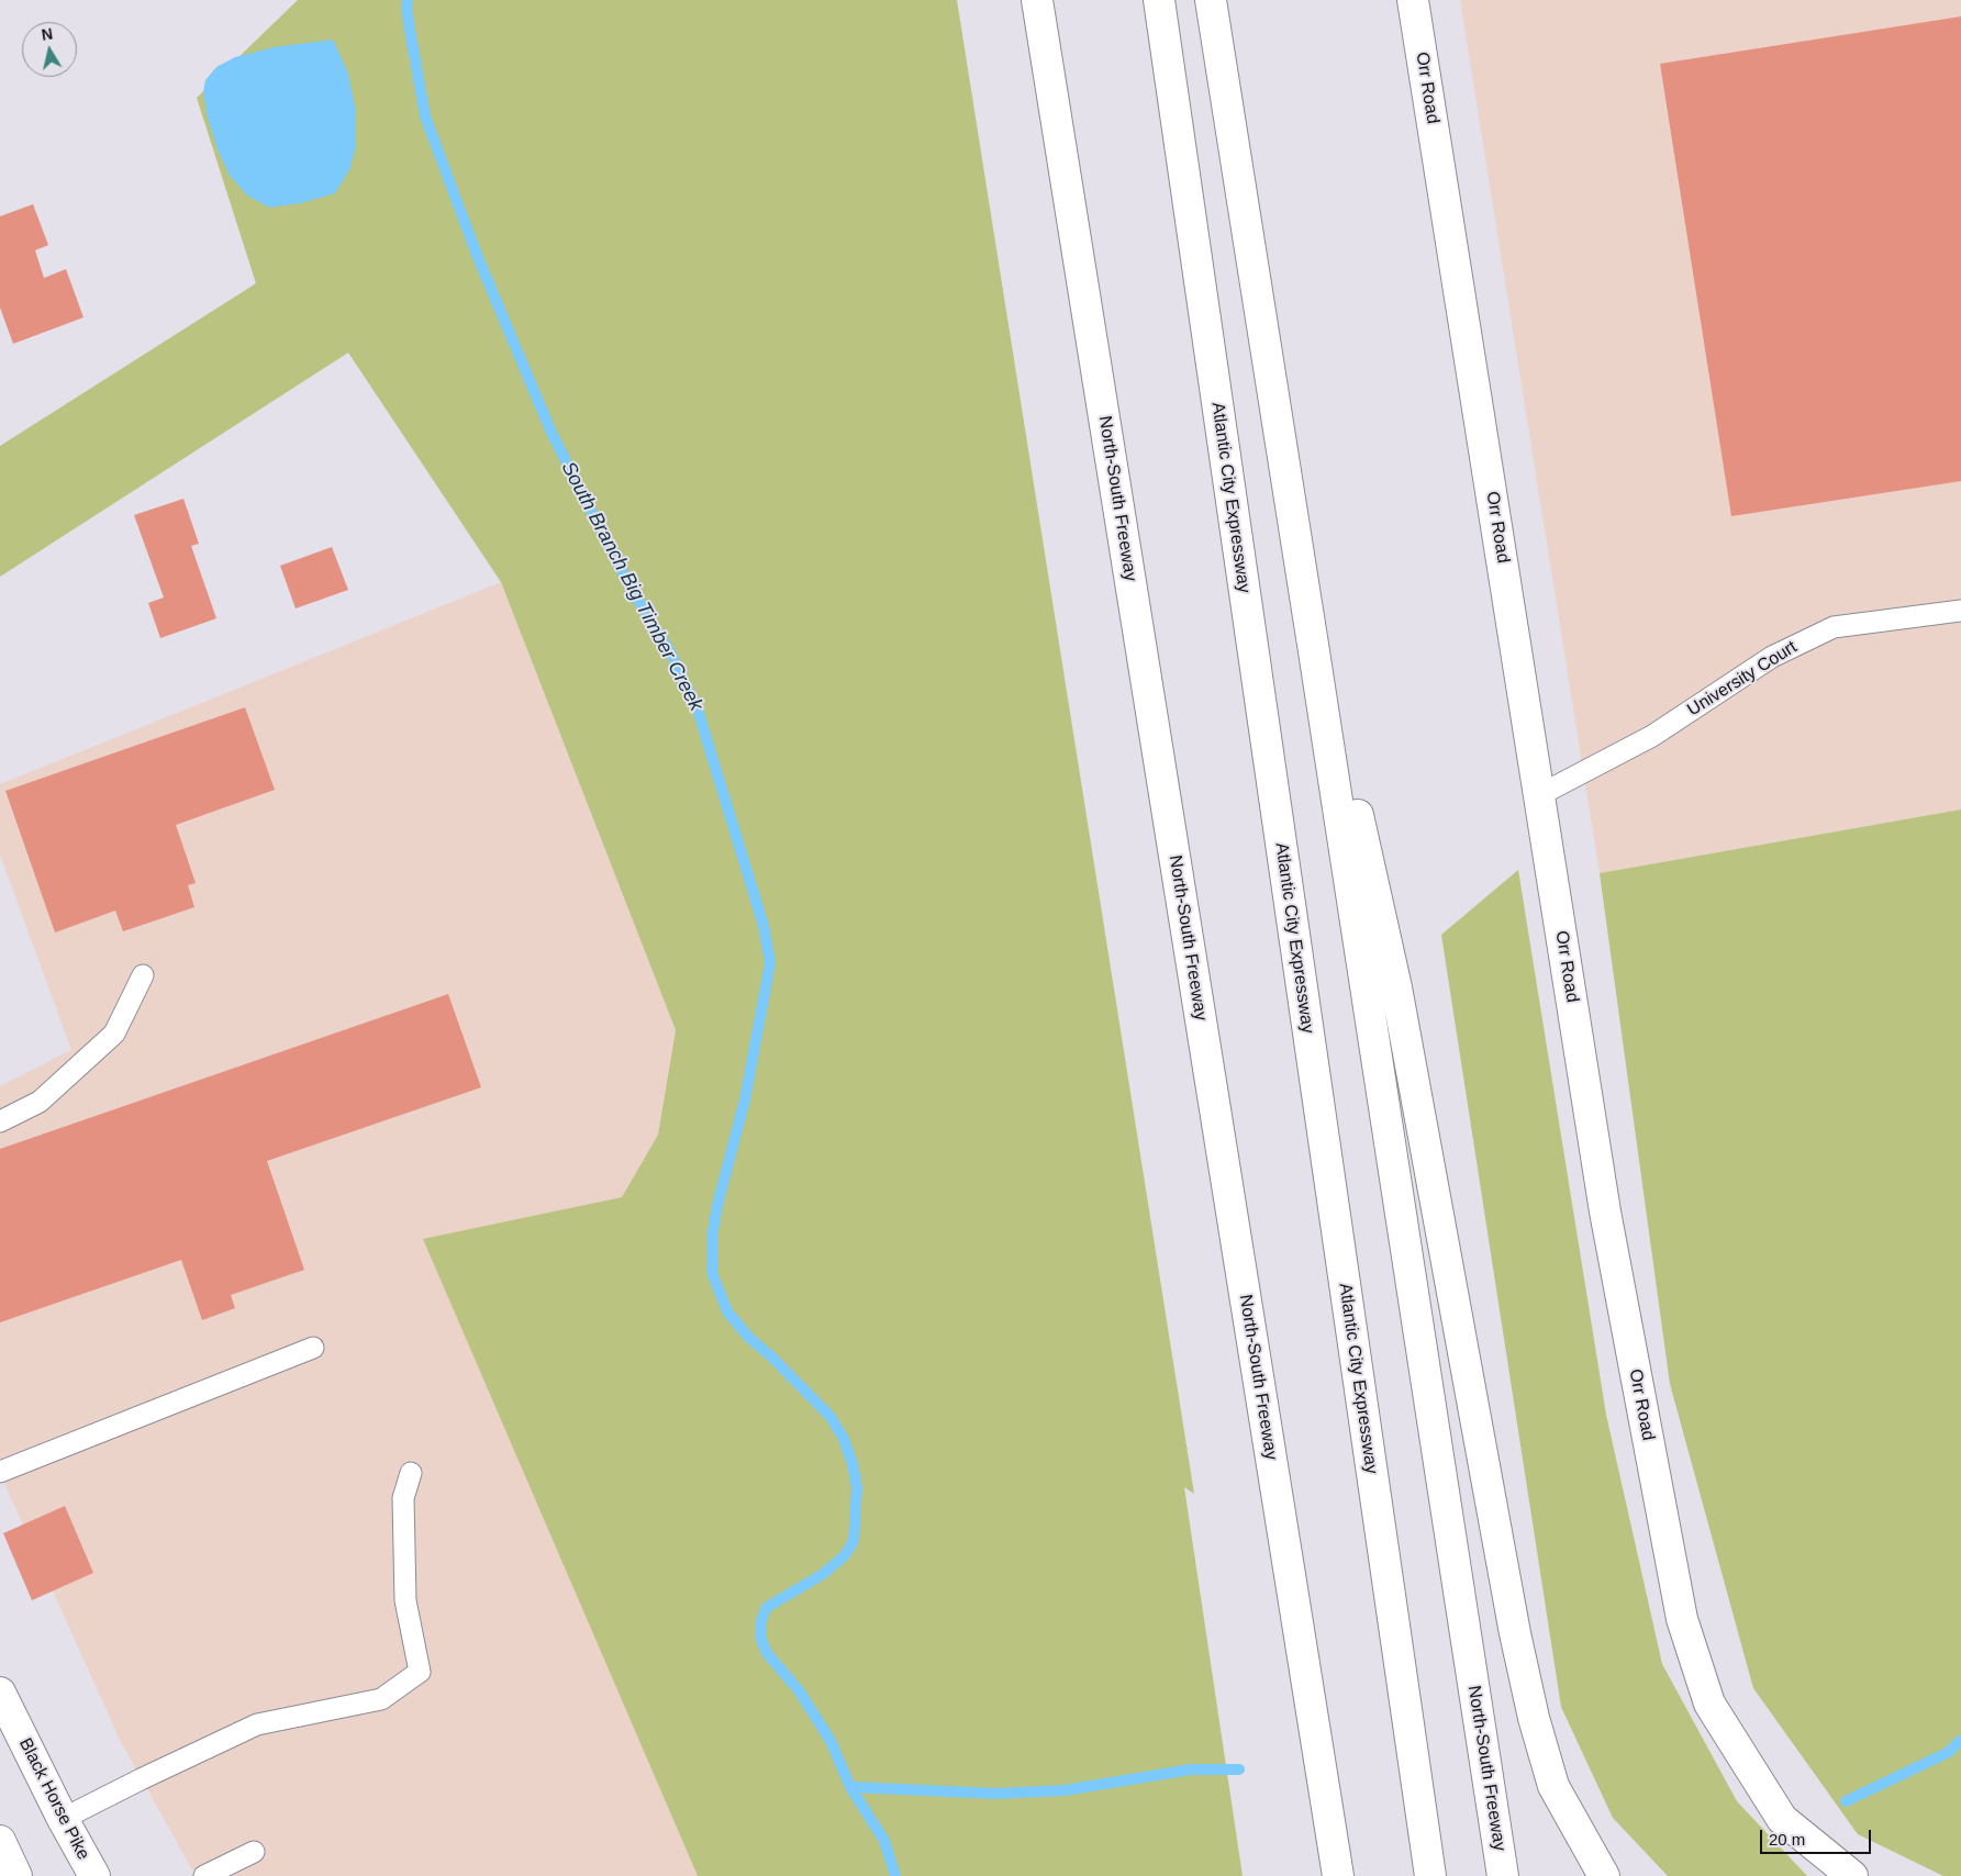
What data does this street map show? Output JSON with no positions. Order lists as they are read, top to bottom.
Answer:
{
  "streets": {
    "main road": [
      "Orr Road",
      "Atlantic City Expressway",
      "North-South Freeway",
      "Black Horse Pike"
    ],
    "lane": ["University Court"]
  },
  "crossings": [
    ["Orr Road", "University Court"]
  ],
  "water": ["South Branch Big Timber Creek"],
  "scale_bar": "20 m",
  "north": "top"
}
